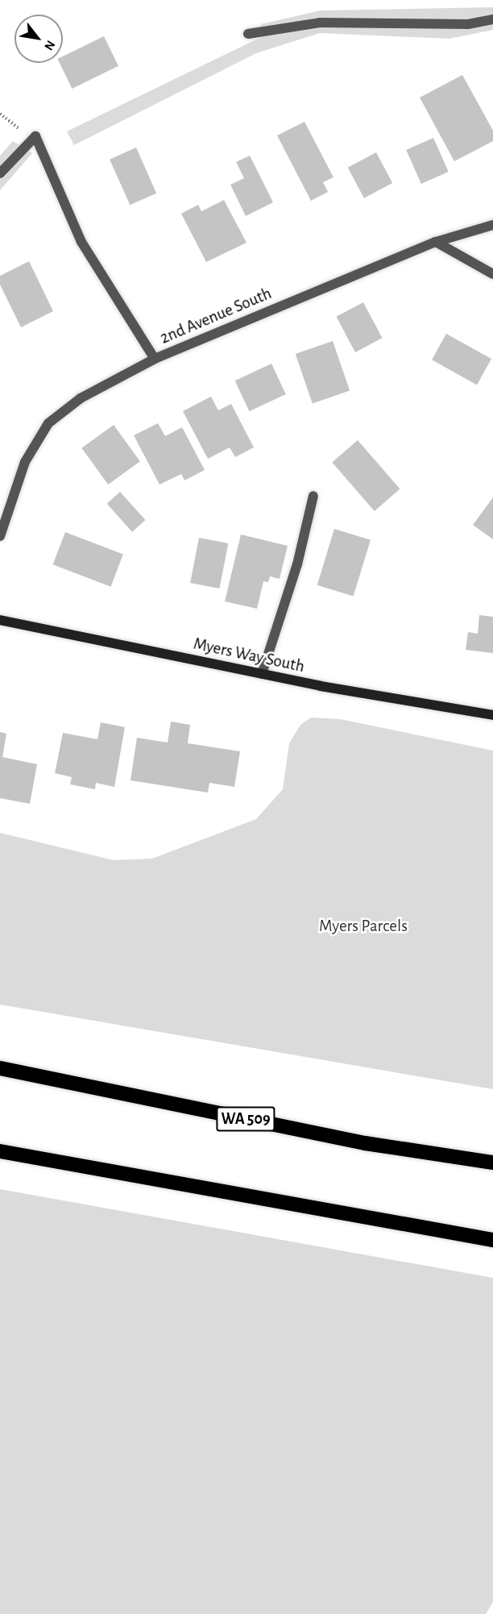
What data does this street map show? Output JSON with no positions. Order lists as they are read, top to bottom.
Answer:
{
  "streets": {
    "highway": ["WA 509"],
    "main road": ["Myers Way South"],
    "street": ["2nd Avenue South"]
  },
  "parks": ["Myers Parcels"],
  "north": "bottom right"
}
